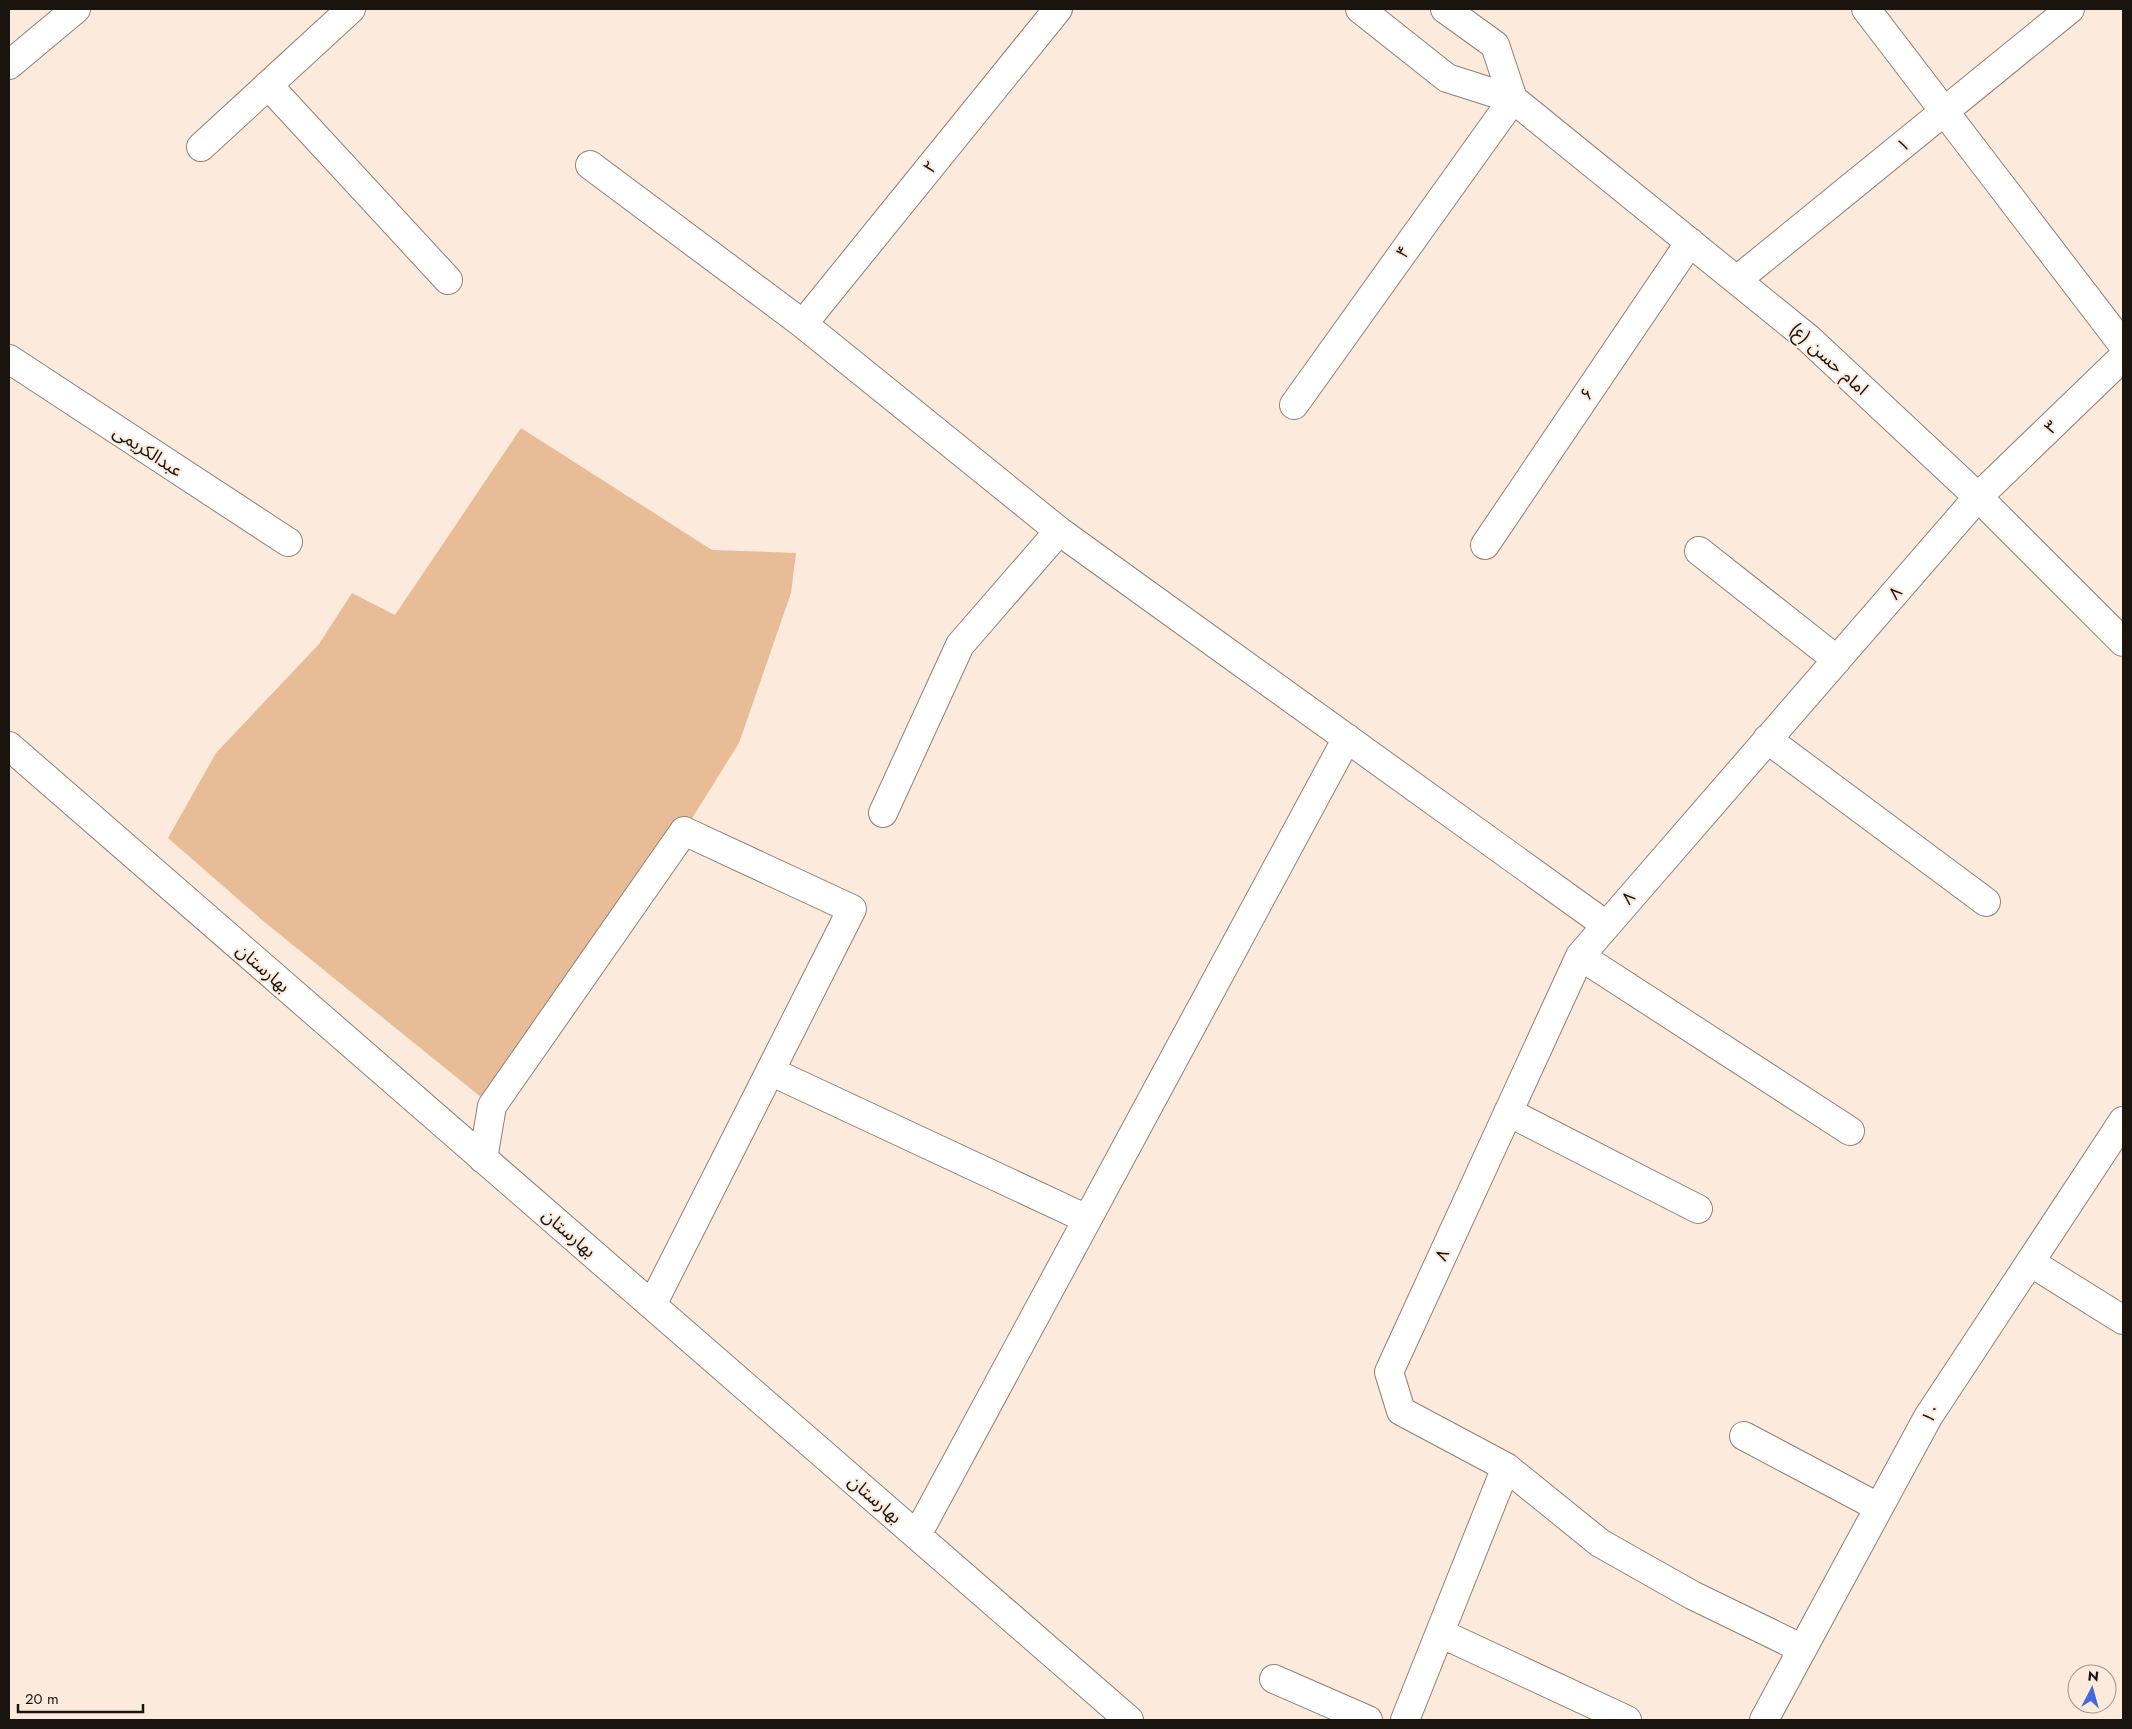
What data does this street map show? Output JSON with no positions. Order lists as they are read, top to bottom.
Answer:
{
  "streets": {
    "street": [
      "۱",
      "۲",
      "۴",
      "امام حسن (ع)",
      "۶",
      "۳",
      "عبدالکریمی",
      "۸",
      "بهارستان",
      "۱۰"
    ]
  },
  "crossings": [
    ["۱", "امام حسن (ع)"],
    ["۴", "امام حسن (ع)"],
    ["امام حسن (ع)", "۶"],
    ["امام حسن (ع)", "۳"],
    ["امام حسن (ع)", "۸"],
    ["۳", "۸"]
  ],
  "scale_bar": "20 m",
  "north": "top"
}
